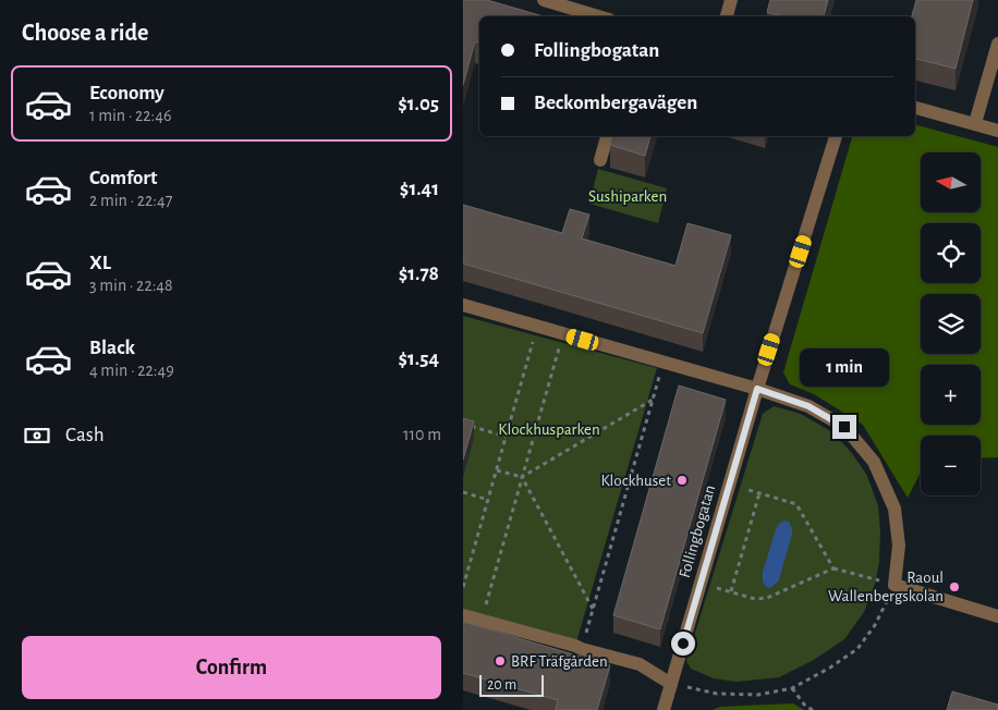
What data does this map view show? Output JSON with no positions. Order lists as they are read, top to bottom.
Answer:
{
  "streets": {
    "street": ["Follingbogatan"]
  },
  "parks": ["Sushiparken", "Klockhusparken"],
  "places": ["Klockhuset", "Raoul Wallenbergskolan", "BRF Träfgården"],
  "scale_bar": "20 m",
  "north": "left",
  "page": {
    "heading": "Choose a ride",
    "banner": ["Follingbogatan", "Beckombergavägen"],
    "list": [
      {
        "name": "Economy",
        "note": "1 min · 22:46",
        "value": "$1.05"
      },
      {
        "name": "Comfort",
        "note": "2 min · 22:47",
        "value": "$1.41"
      },
      {
        "name": "XL",
        "note": "3 min · 22:48",
        "value": "$1.78"
      },
      {
        "name": "Black",
        "note": "4 min · 22:49",
        "value": "$1.54"
      }
    ],
    "map_buttons": ["+", "−"],
    "bubble": "1 min",
    "pay": ["Cash", "110 m"],
    "buttons": "Confirm",
    "scale": "20 m"
  }
}
